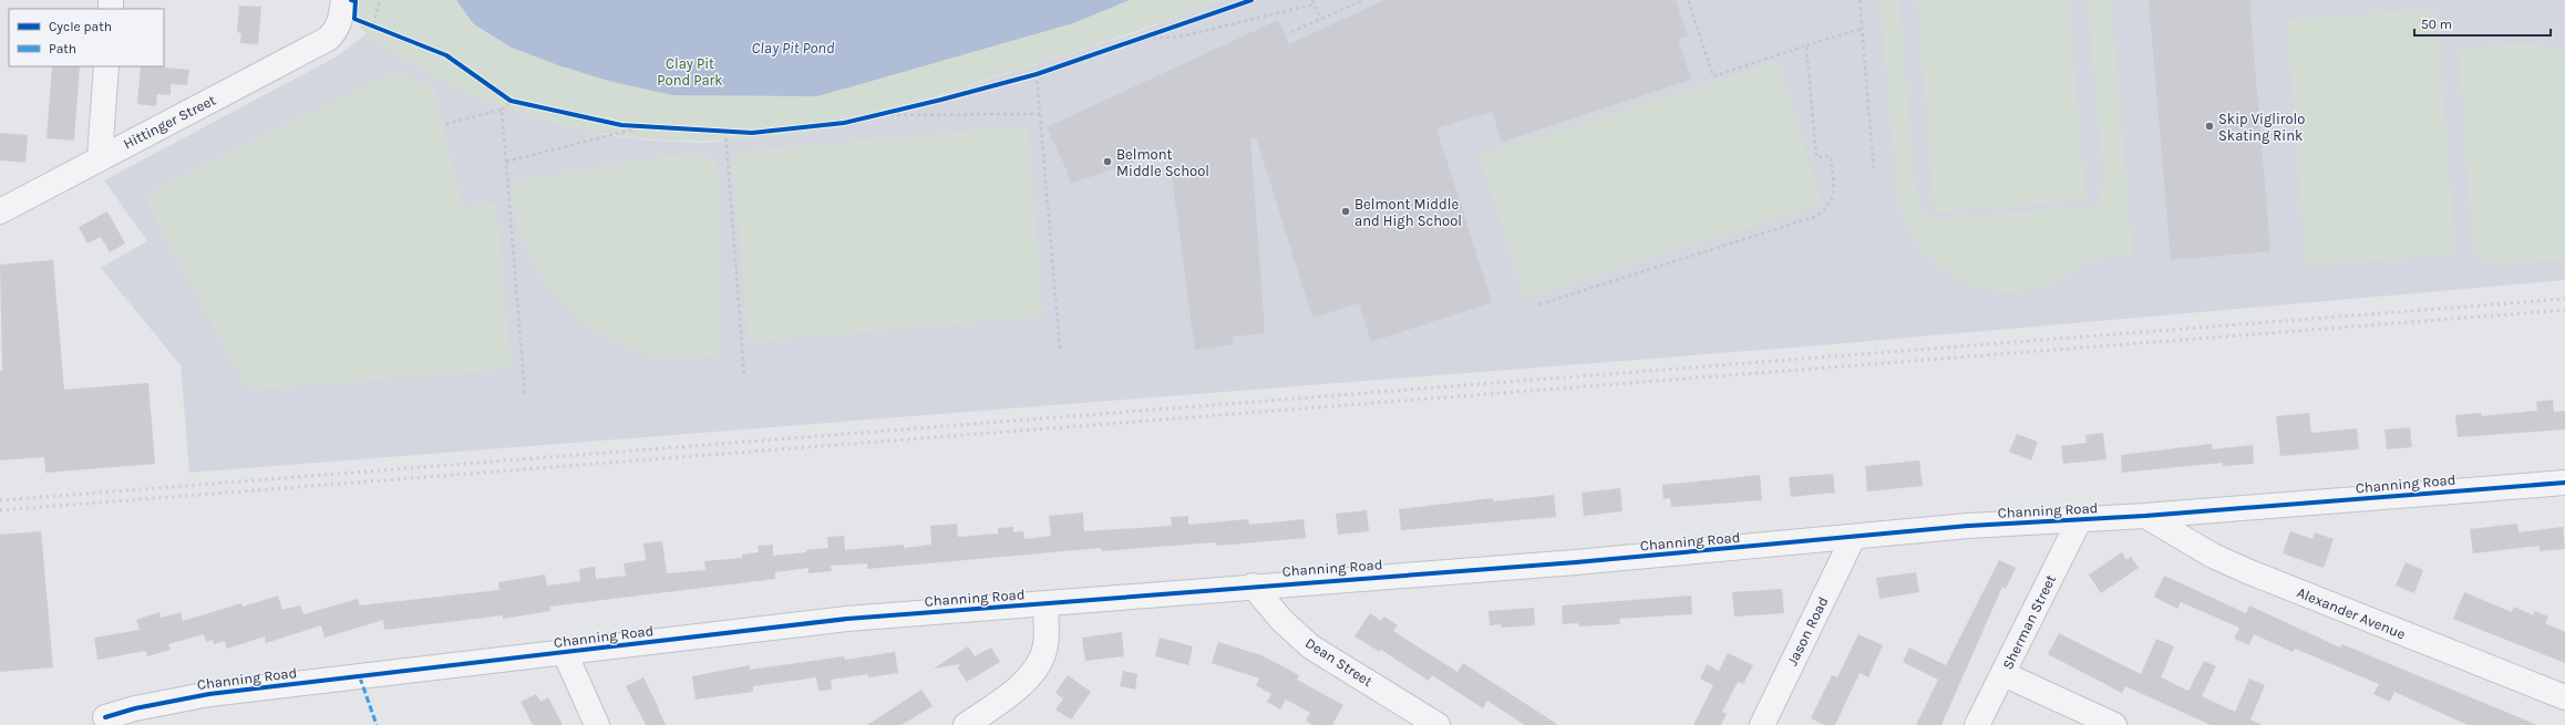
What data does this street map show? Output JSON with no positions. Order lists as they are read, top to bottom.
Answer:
{
  "streets": {
    "street": [
      "Hittinger Street",
      "Channing Road",
      "Alexander Avenue",
      "Sherman Street",
      "Jason Road",
      "Dean Street"
    ]
  },
  "crossings": [
    ["Channing Road", "Alexander Avenue"],
    ["Channing Road", "Sherman Street"],
    ["Channing Road", "Jason Road"],
    ["Channing Road", "Dean Street"]
  ],
  "water": ["Clay Pit Pond"],
  "parks": ["Clay Pit Pond Park"],
  "places": ["Skip Viglirolo Skating Rink", "Belmont Middle School", "Belmont Middle and High School"],
  "legend": ["Cycle path", "Path"],
  "scale_bar": "50 m"
}
